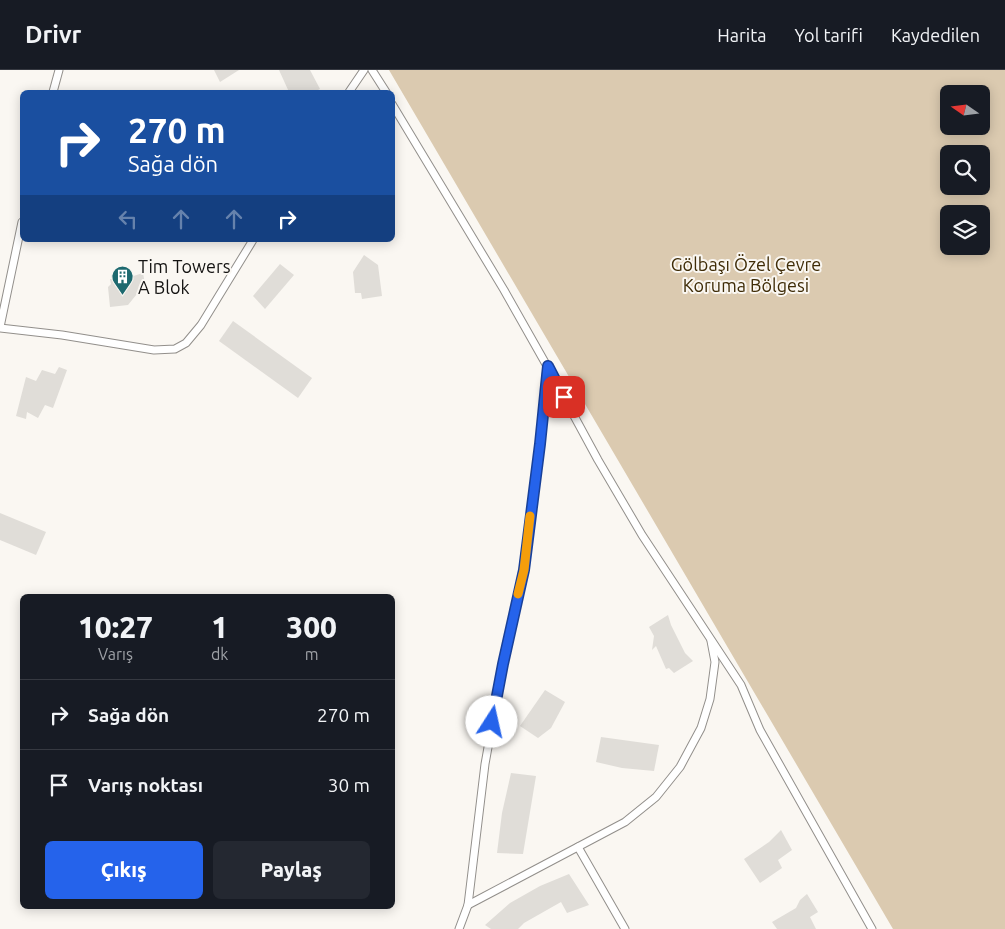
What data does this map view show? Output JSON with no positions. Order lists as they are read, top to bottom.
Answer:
{
  "parks": ["Gölbaşı Özel Çevre Koruma Bölgesi"],
  "places": {
    "building": ["Tim Towers A Blok"]
  },
  "north": "left",
  "page": {
    "header": "Drivr",
    "nav": ["Harita", "Yol tarifi", "Kaydedilen"],
    "turn": ["270 m", "Sağa dön"],
    "eta": [
      "10:27",
      "Varış",
      "1",
      "dk",
      "300",
      "m"
    ],
    "list": [
      {
        "name": "Sağa dön",
        "value": "270 m"
      },
      {
        "name": "Varış noktası",
        "value": "30 m"
      }
    ],
    "buttons": ["Çıkış", "Paylaş"]
  }
}
